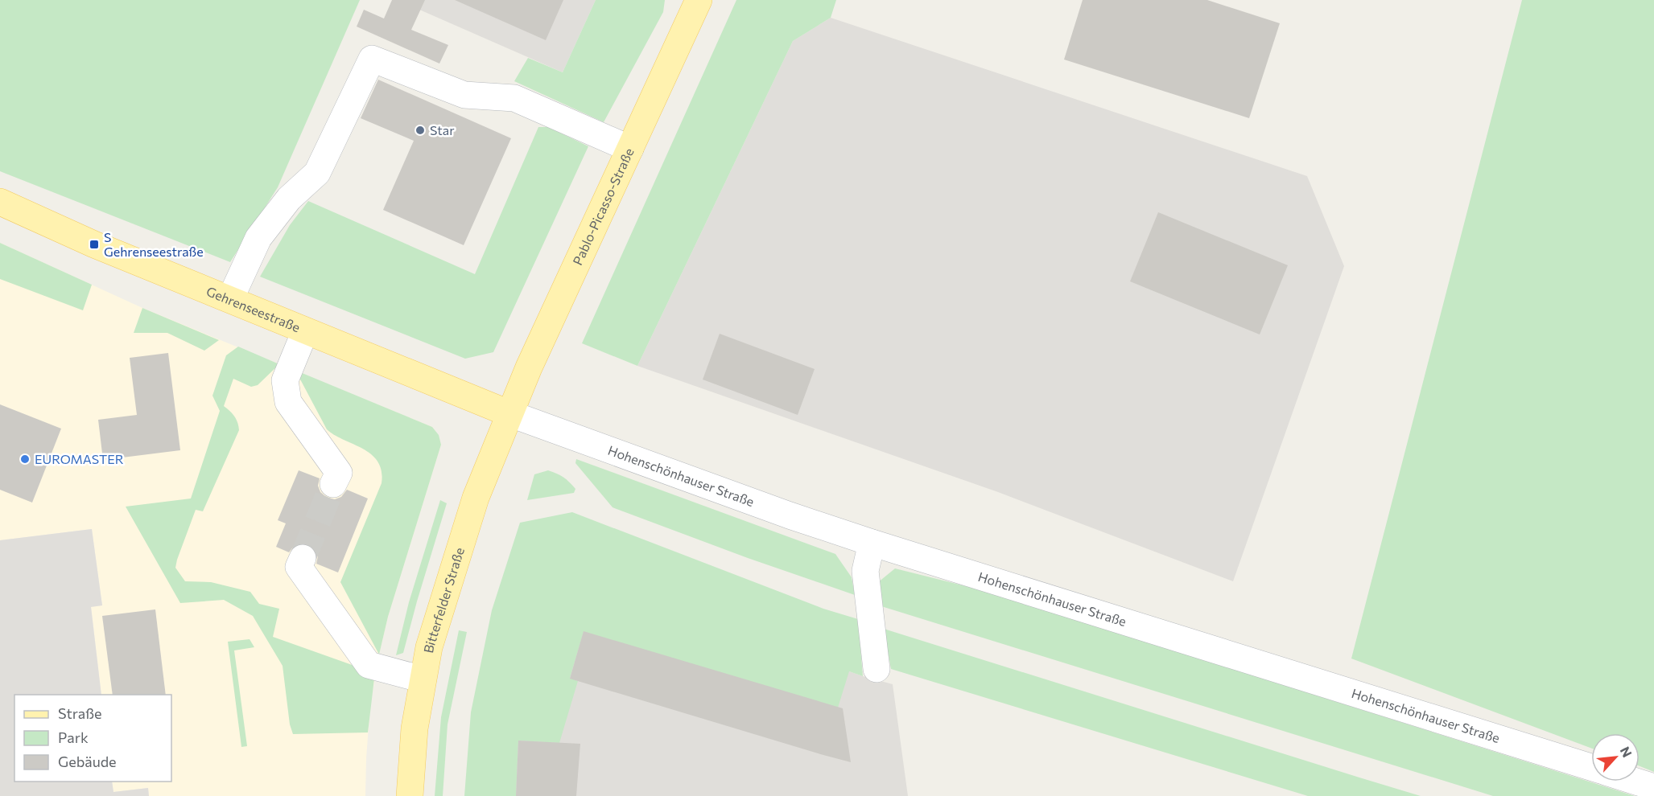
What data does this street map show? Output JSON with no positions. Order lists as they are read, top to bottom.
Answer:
{
  "streets": {
    "main road": ["Pablo-Picasso-Straße", "Gehrenseestraße", "Bitterfelder Straße"],
    "street": ["Hohenschönhauser Straße"]
  },
  "crossings": [
    ["Pablo-Picasso-Straße", "Gehrenseestraße"],
    ["Pablo-Picasso-Straße", "Hohenschönhauser Straße"],
    ["Pablo-Picasso-Straße", "Bitterfelder Straße"],
    ["Gehrenseestraße", "Hohenschönhauser Straße"],
    ["Gehrenseestraße", "Bitterfelder Straße"],
    ["Hohenschönhauser Straße", "Bitterfelder Straße"]
  ],
  "places": {
    "other": ["Star", "EUROMASTER"],
    "transit": ["S Gehrenseestraße"]
  },
  "legend": ["Straße", "Park", "Gebäude"],
  "north": "top right"
}
